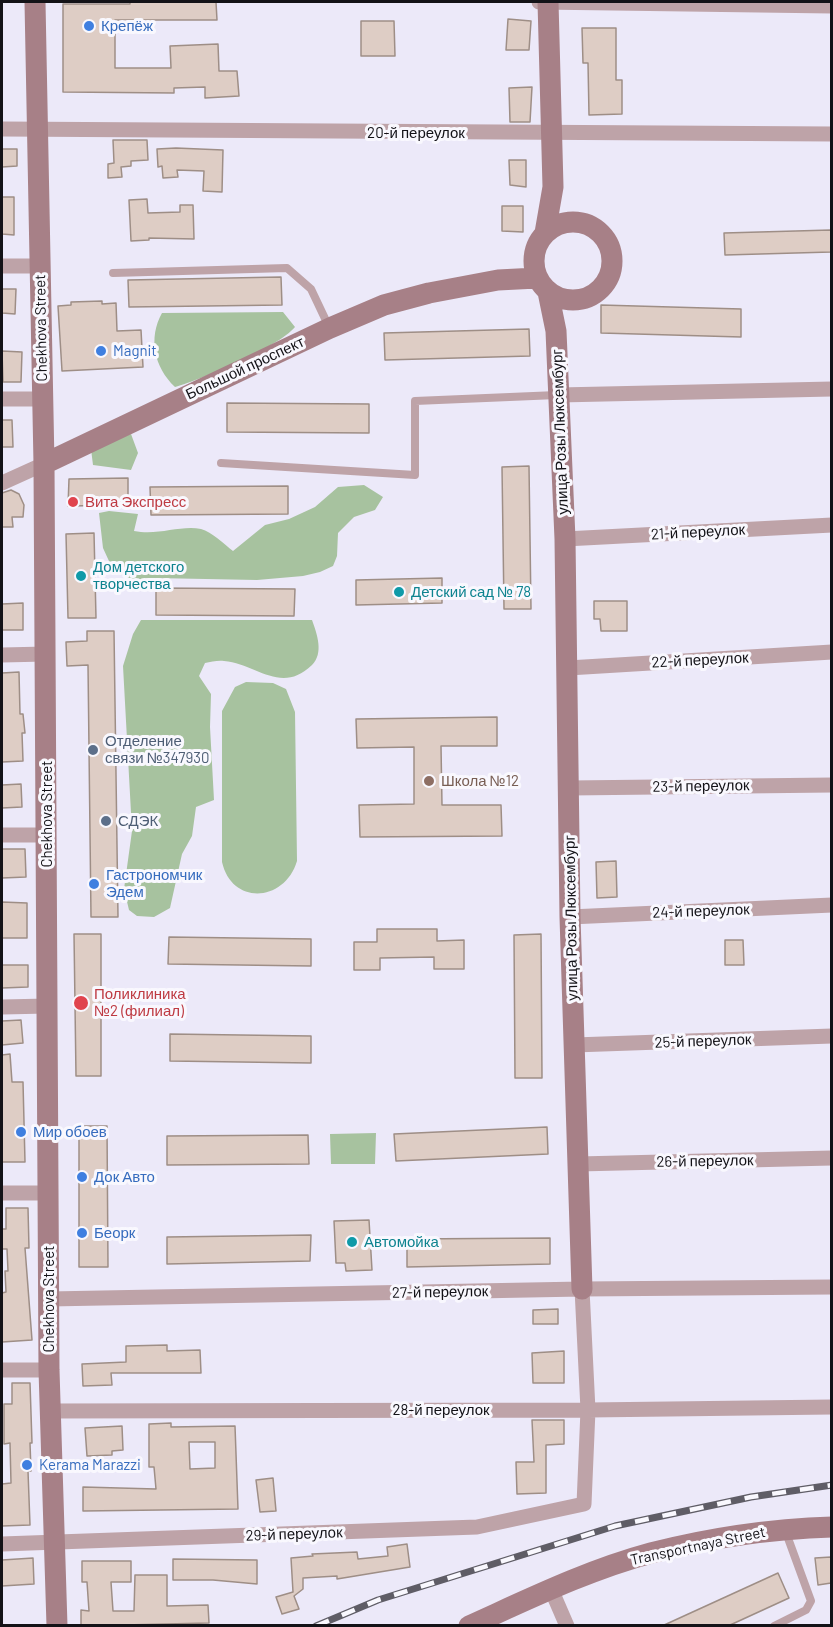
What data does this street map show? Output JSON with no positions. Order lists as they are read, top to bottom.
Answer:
{
  "streets": {
    "street": [
      "20-й переулок",
      "Chekhova Street",
      "Большой проспект",
      "улица Розы Люксембург",
      "21-й переулок",
      "22-й переулок",
      "23-й переулок",
      "24-й переулок",
      "25-й переулок",
      "26-й переулок",
      "27-й переулок",
      "28-й переулок",
      "29-й переулок",
      "Transportnaya Street"
    ]
  },
  "crossings": [
    ["20-й переулок", "Chekhova Street"],
    ["Chekhova Street", "Большой проспект"],
    ["Chekhova Street", "27-й переулок"],
    ["Chekhova Street", "28-й переулок"],
    ["Chekhova Street", "29-й переулок"],
    ["Большой проспект", "улица Розы Люксембург"],
    ["улица Розы Люксембург", "21-й переулок"],
    ["улица Розы Люксембург", "22-й переулок"],
    ["улица Розы Люксембург", "23-й переулок"],
    ["улица Розы Люксембург", "24-й переулок"],
    ["улица Розы Люксембург", "25-й переулок"],
    ["улица Розы Люксембург", "26-й переулок"],
    ["улица Розы Люксембург", "27-й переулок"],
    ["улица Розы Люксембург", "28-й переулок"],
    ["улица Розы Люксембург", "29-й переулок"]
  ],
  "places": [
    "Крепёж",
    "Magnit",
    "Вита Экспресс",
    "Дом детского творчества",
    "Детский сад № 78",
    "Отделение связи №347930",
    "Школа №12",
    "СДЭК",
    "Гастрономчик Эдем",
    "Поликлиника №2 (филиал)",
    "Мир обоев",
    "Док Авто",
    "Беорк",
    "Автомойка",
    "Kerama Marazzi"
  ]
}
